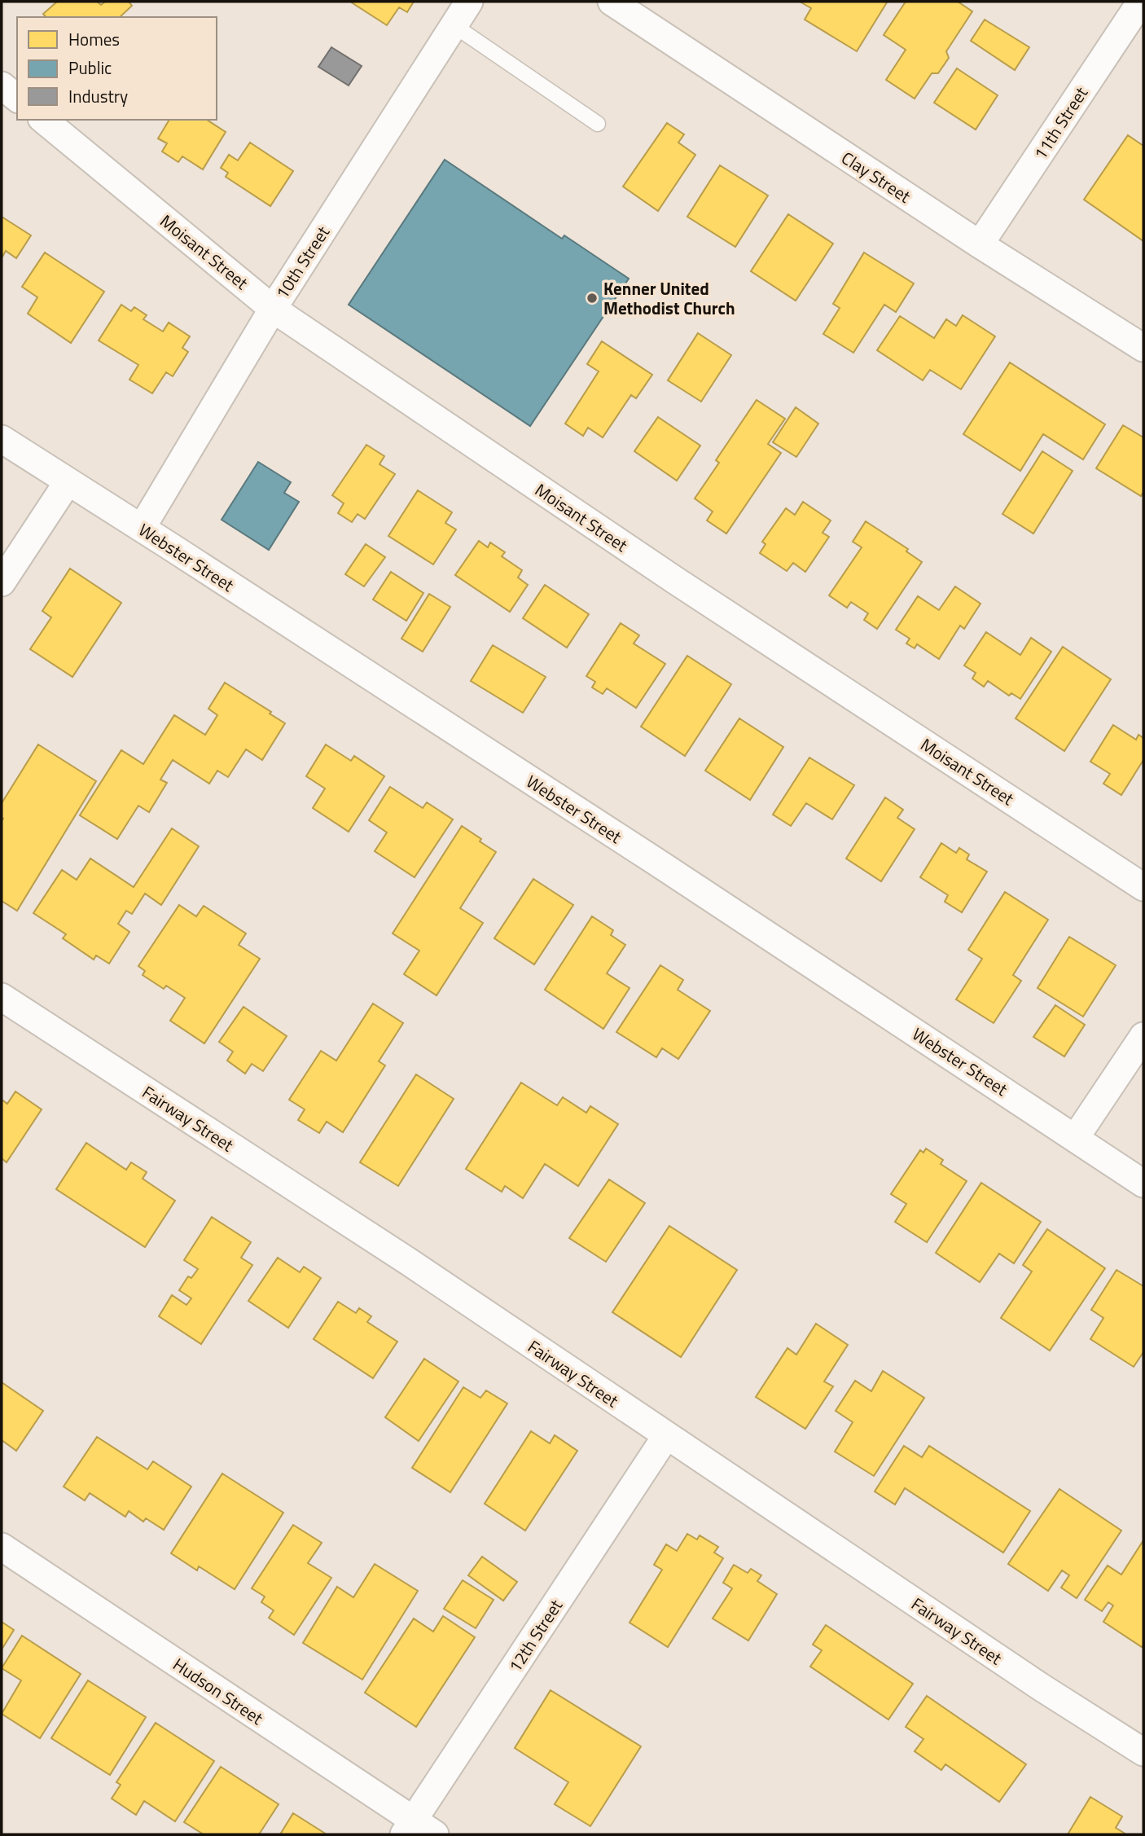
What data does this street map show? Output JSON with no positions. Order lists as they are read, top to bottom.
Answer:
{
  "streets": {
    "street": [
      "11th Street",
      "Clay Street",
      "Moisant Street",
      "10th Street",
      "Webster Street",
      "Fairway Street",
      "12th Street",
      "Hudson Street"
    ]
  },
  "crossings": [
    ["11th Street", "Clay Street"],
    ["Moisant Street", "10th Street"],
    ["10th Street", "Webster Street"],
    ["Fairway Street", "12th Street"],
    ["12th Street", "Hudson Street"]
  ],
  "places": ["Kenner United Methodist Church"],
  "legend": ["Homes", "Public", "Industry"]
}
